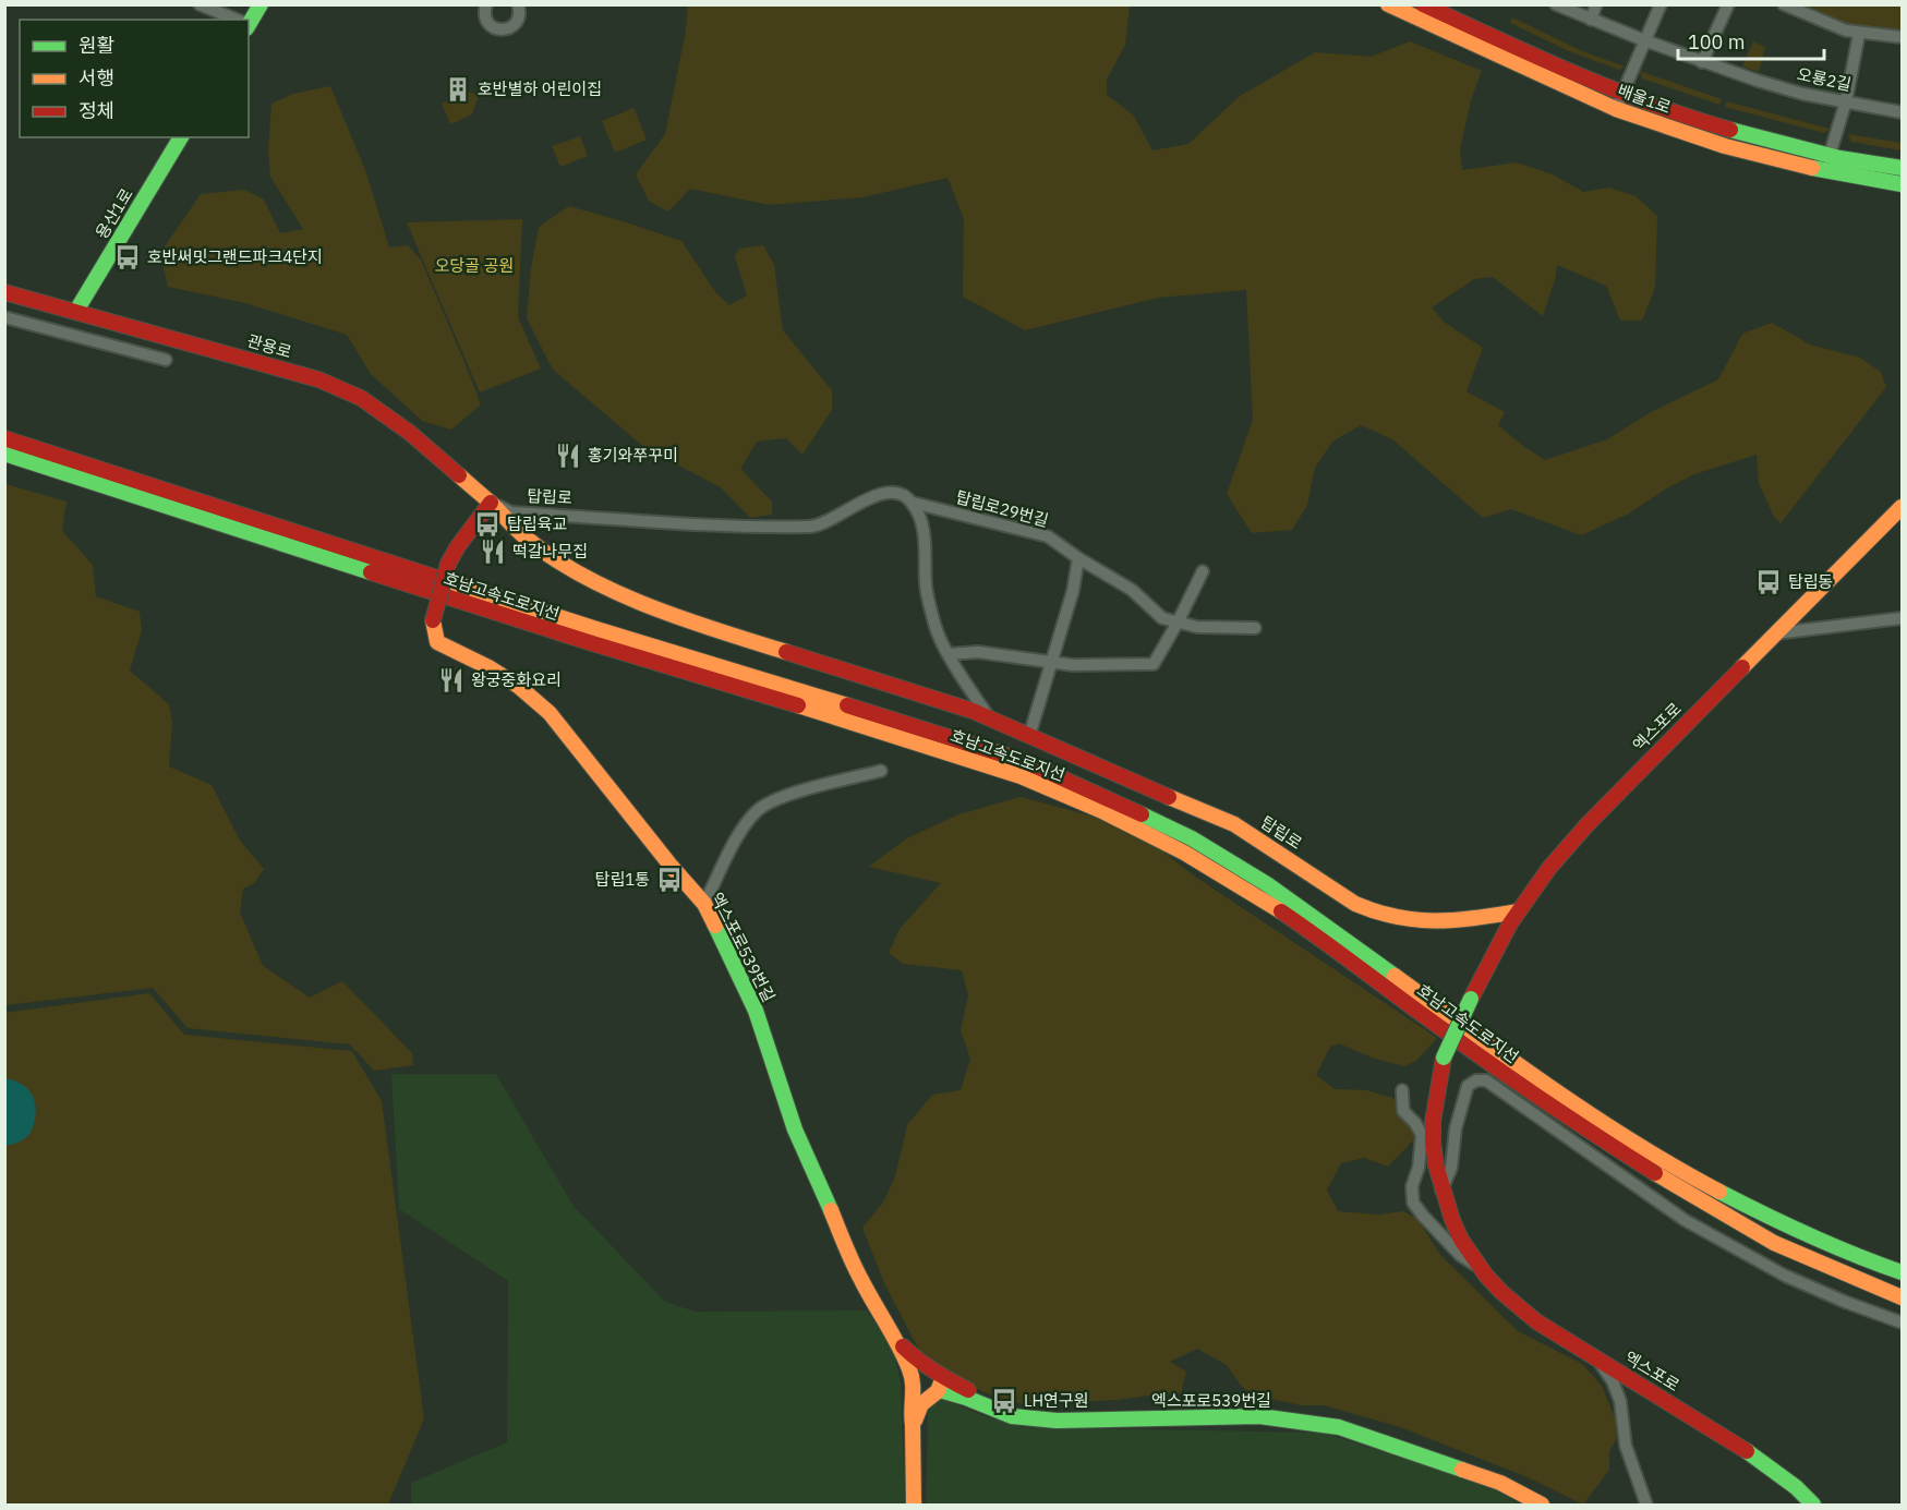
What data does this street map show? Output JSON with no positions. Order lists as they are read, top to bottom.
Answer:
{
  "streets": {
    "main road": [
      "배울1로",
      "용산1로",
      "관용로",
      "탑립로",
      "호남고속도로지선",
      "엑스포로",
      "엑스포로539번길"
    ],
    "street": ["오룡2길", "탑립로29번길"]
  },
  "crossings": [
    ["용산1로", "관용로"],
    ["관용로", "탑립로"],
    ["관용로", "엑스포로539번길"],
    ["탑립로", "탑립로29번길"],
    ["탑립로", "엑스포로"],
    ["탑립로", "엑스포로539번길"]
  ],
  "parks": ["오당골 공원"],
  "places": {
    "building": ["호반별하 어린이집"],
    "bus stop": [
      "호반써밋그랜드파크4단지",
      "탑립육교",
      "탑립동",
      "탑립1통",
      "LH연구원"
    ],
    "restaurant": ["홍기와쭈꾸미", "떡갈나무집", "왕궁중화요리"]
  },
  "legend": ["원활", "서행", "정체"],
  "scale_bar": "100 m"
}
